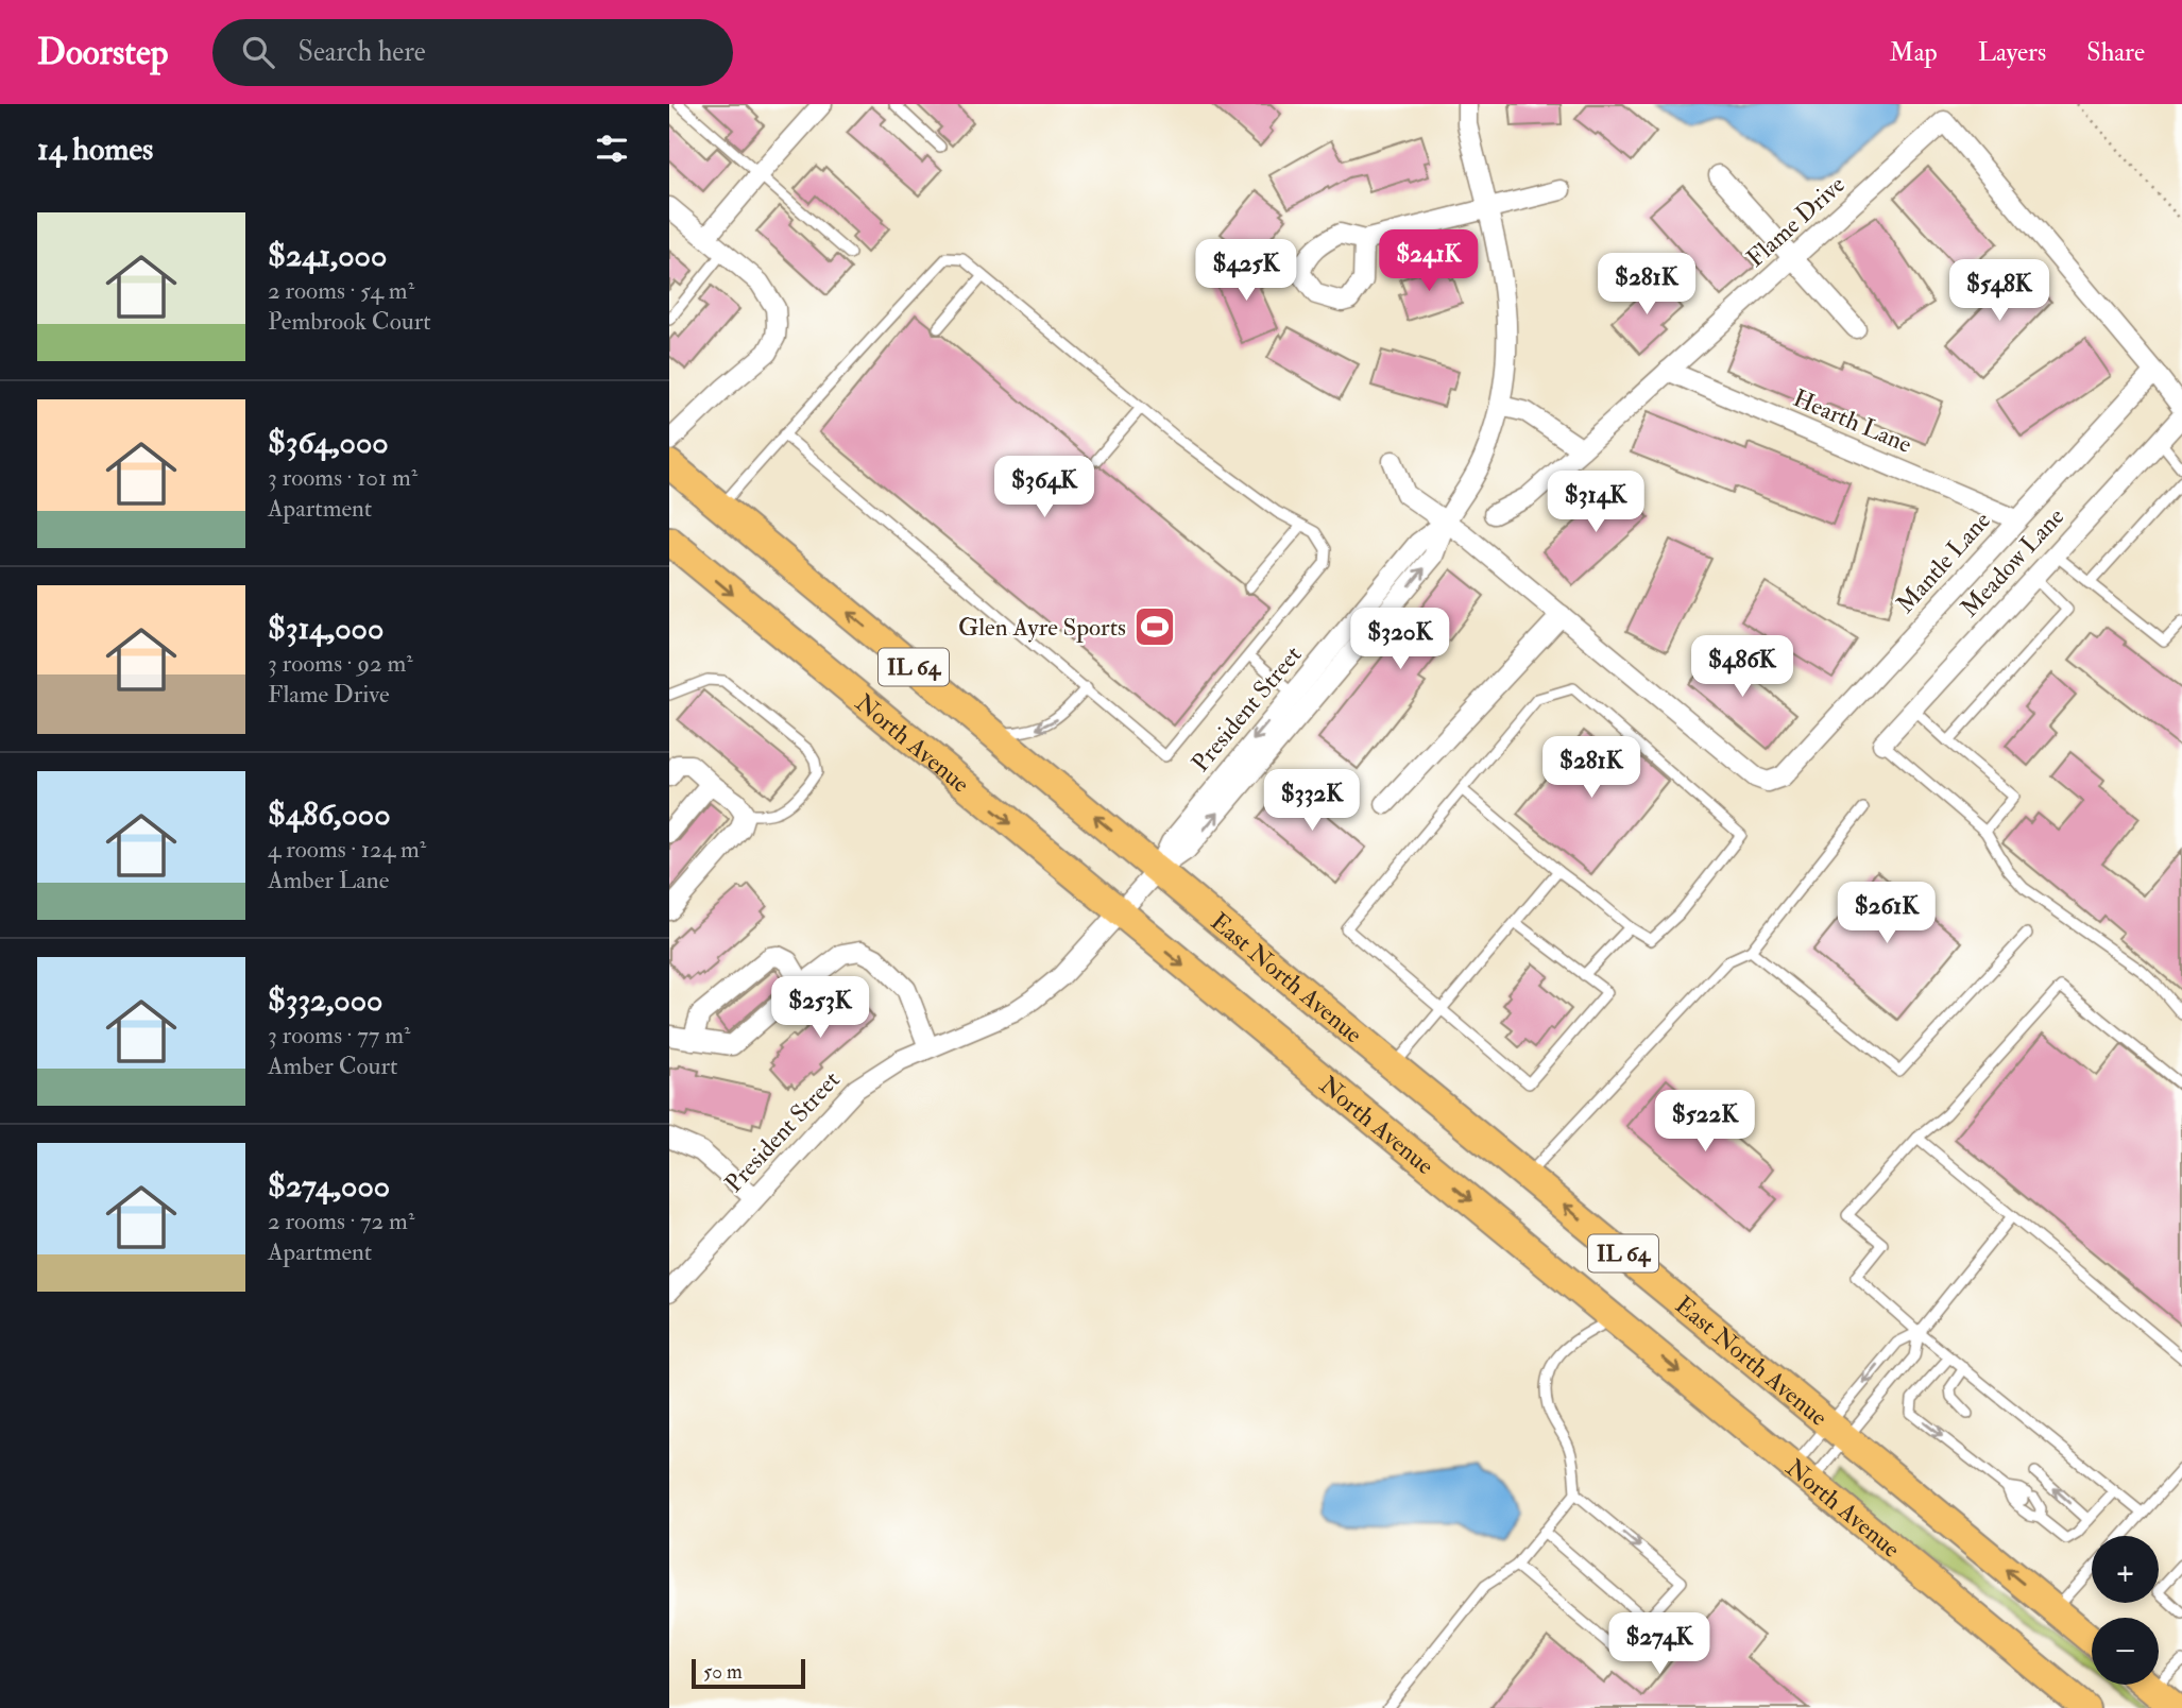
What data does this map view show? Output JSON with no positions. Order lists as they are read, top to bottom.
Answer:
{
  "streets": {
    "main road": ["IL 64", "North Avenue", "East North Avenue"],
    "street": [
      "Flame Drive",
      "Hearth Lane",
      "Mantle Lane",
      "Meadow Lane",
      "President Street"
    ]
  },
  "crossings": [
    ["Flame Drive", "Hearth Lane"],
    ["Flame Drive", "Mantle Lane"],
    ["Hearth Lane", "Mantle Lane"],
    ["IL 64", "President Street"],
    ["IL 64", "East North Avenue"],
    ["President Street", "North Avenue"],
    ["President Street", "East North Avenue"]
  ],
  "one_way": ["East North Avenue"],
  "places": {
    "sports": ["Glen Ayre Sports"]
  },
  "scale_bar": "50 m",
  "page": {
    "header": "Doorstep",
    "search": "Search here",
    "nav": ["Map", "Layers", "Share"],
    "heading": "14 homes",
    "list": [
      {
        "name": "$241,000",
        "note": "2 rooms · 54 m² · Pembrook Court"
      },
      {
        "name": "$364,000",
        "note": "3 rooms · 101 m² · Apartment"
      },
      {
        "name": "$314,000",
        "note": "3 rooms · 92 m² · Flame Drive"
      },
      {
        "name": "$486,000",
        "note": "4 rooms · 124 m² · Amber Lane"
      },
      {
        "name": "$332,000",
        "note": "3 rooms · 77 m² · Amber Court"
      },
      {
        "name": "$274,000",
        "note": "2 rooms · 72 m² · Apartment"
      }
    ],
    "price": [
      "$241K",
      "$425K",
      "$281K",
      "$548K",
      "$364K",
      "$314K",
      "$320K",
      "$486K",
      "$281K",
      "$332K",
      "$261K",
      "$253K",
      "$522K",
      "$274K"
    ],
    "map_buttons": ["+", "−"],
    "scale": "50 m"
  }
}
